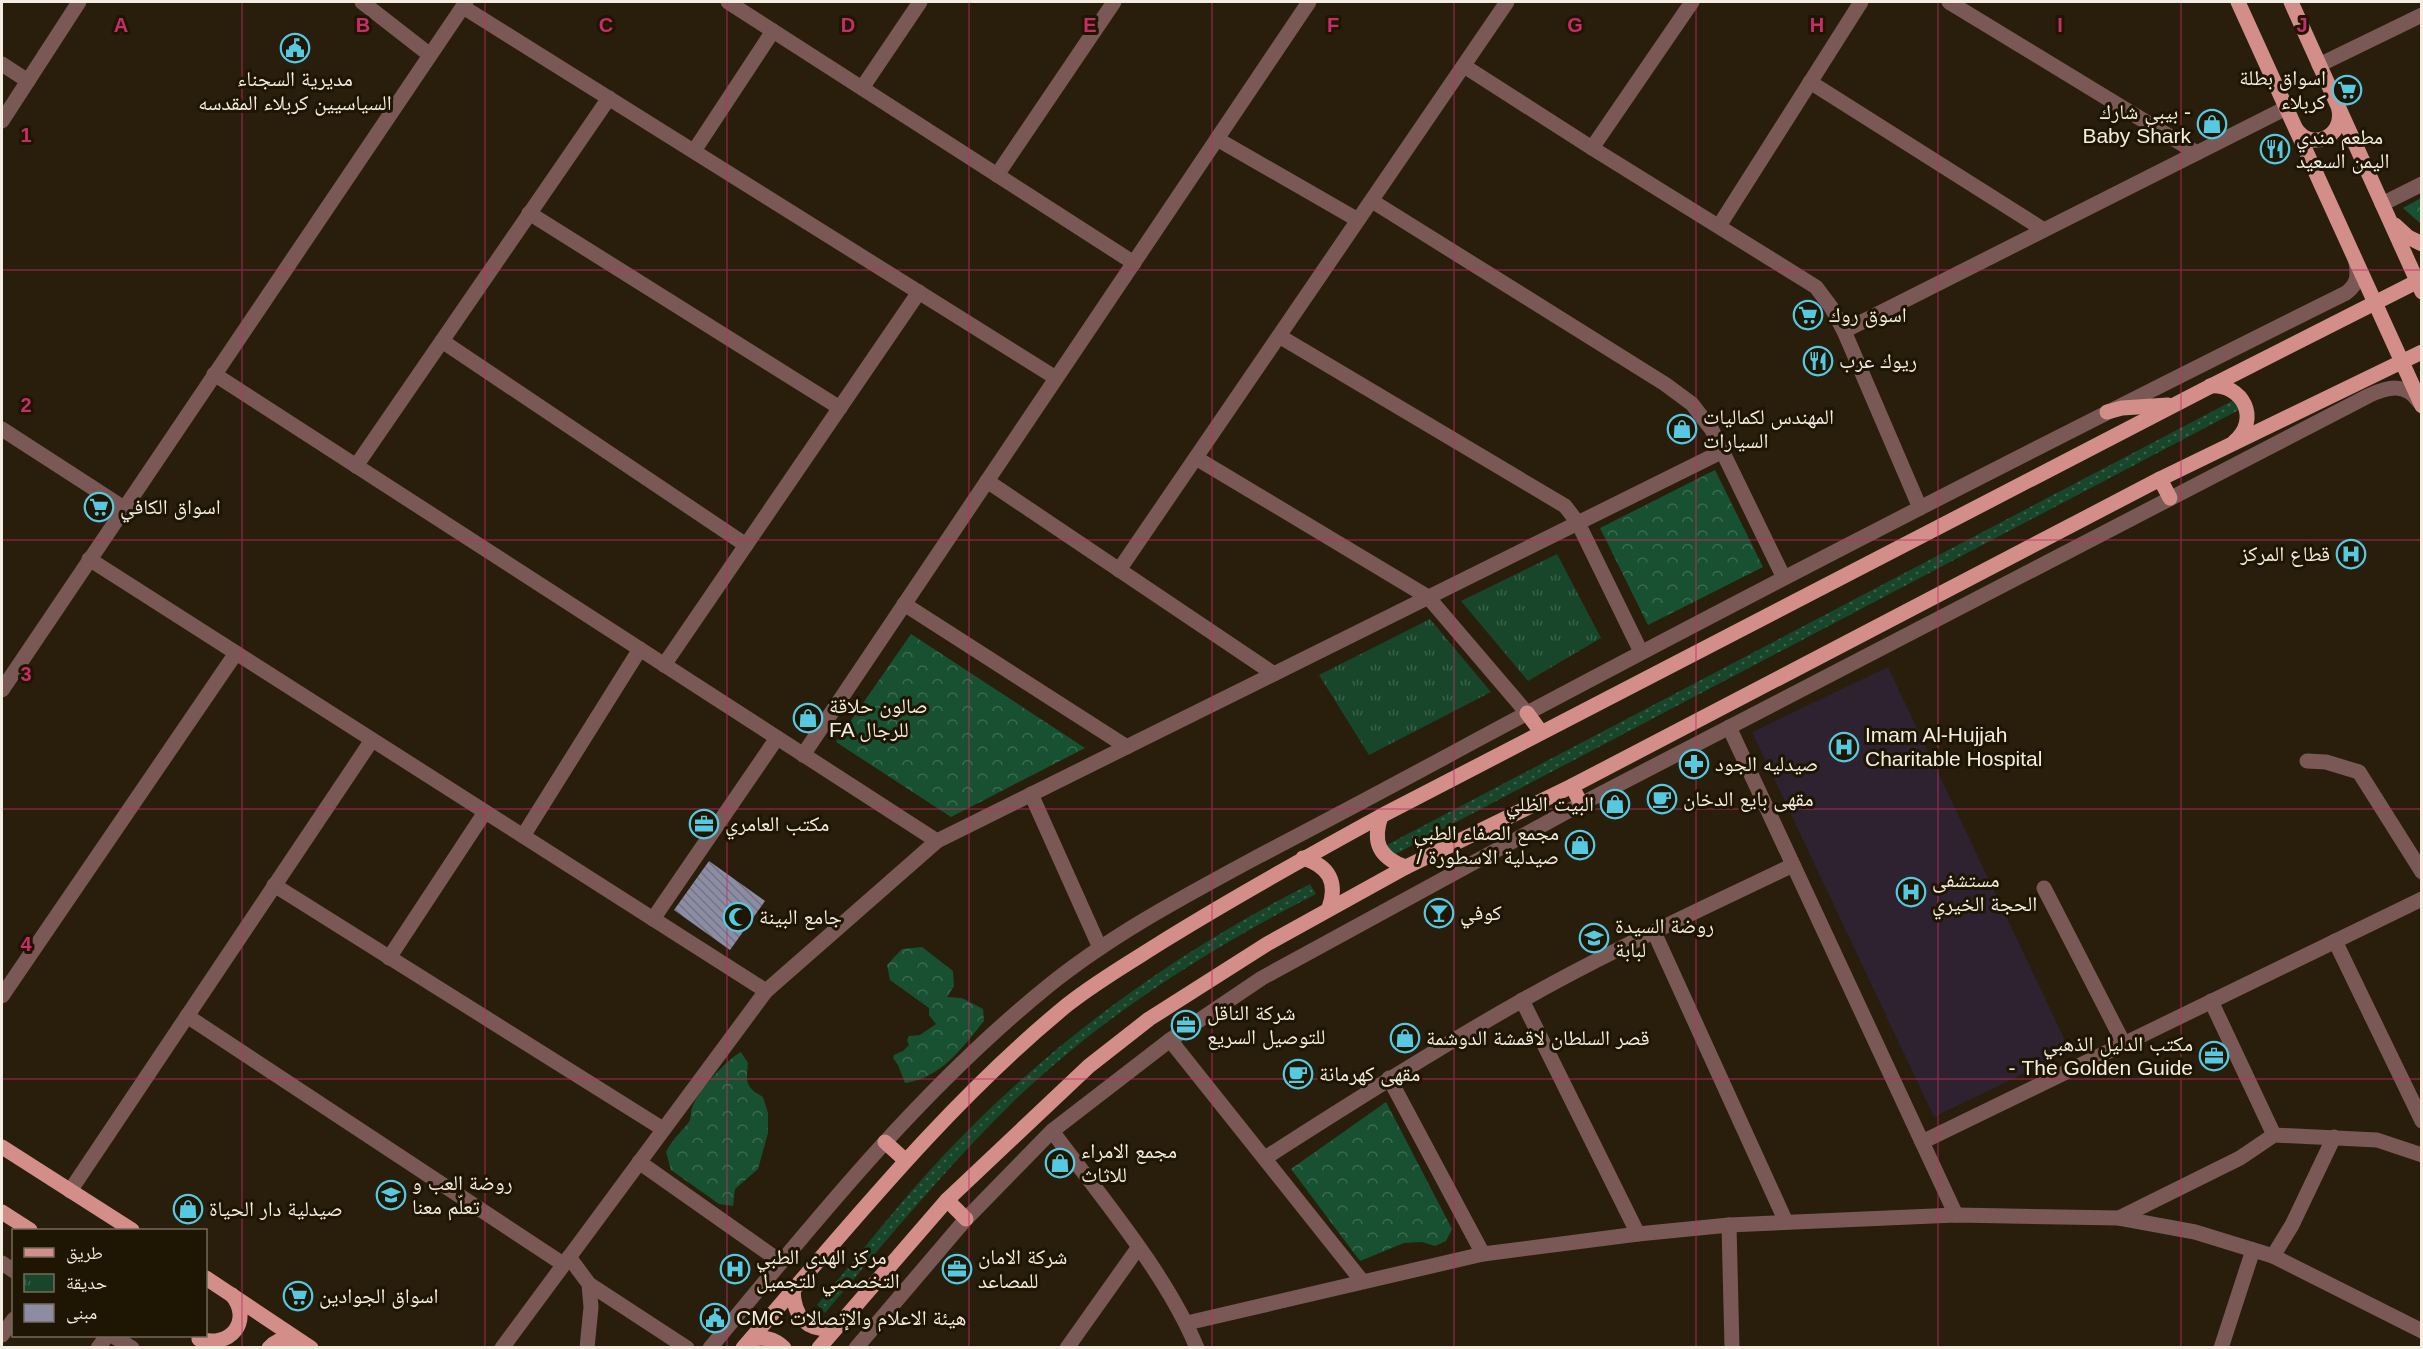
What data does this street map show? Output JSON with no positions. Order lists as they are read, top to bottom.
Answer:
{
  "places": {
    "public building": ["مديرية السجناء السياسيين كربلاء المقدسه", "CMC هيئة الاعلام والإتصالات"],
    "supermarket": [
      "اسواق بطلة كربلاء",
      "اسوق روك",
      "اسواق الكافي",
      "اسواق الجوادين"
    ],
    "shop": [
      "بيبي شارك - Baby Shark",
      "المهندس لكماليات السيارات",
      "صالون حلاقة FA للرجال",
      "البيت الظلي",
      "مجمع الصفاء الطبي / صيدلية الاسطورة",
      "قصر السلطان لاقمشة الدوشمة",
      "مجمع الامراء للاثاث",
      "صيدلية دار الحياة"
    ],
    "restaurant": ["مطعم مندي اليمن السعيد", "ريوك عرب"],
    "hospital": [
      "قطاع المركز",
      "Imam Al-Hujjah Charitable Hospital",
      "مستشفى الحجة الخيري",
      "مركز الهدى الطبي التخصصي للتجميل"
    ],
    "pharmacy": ["صيدليه الجود"],
    "cafe": ["مقهى بايع الدخان", "مقهى كهرمانة"],
    "office": [
      "مكتب العامري",
      "شركة الناقل للتوصيل السريع",
      "مكتب الدليل الذهبي - The Golden Guide",
      "شركة الامان للمصاعد"
    ],
    "bar": ["كوفي"],
    "mosque": ["جامع البينة"],
    "school or university": ["روضة السيدة لبابة", "روضة إلعب و تعلّم معنا"]
  },
  "legend": ["طريق", "حديقة", "مبنى"],
  "grid": {
    "columns": [
      "A",
      "B",
      "C",
      "D",
      "E",
      "F",
      "G",
      "H",
      "I",
      "J"
    ],
    "rows": [
      "1",
      "2",
      "3",
      "4"
    ]
  }
}
